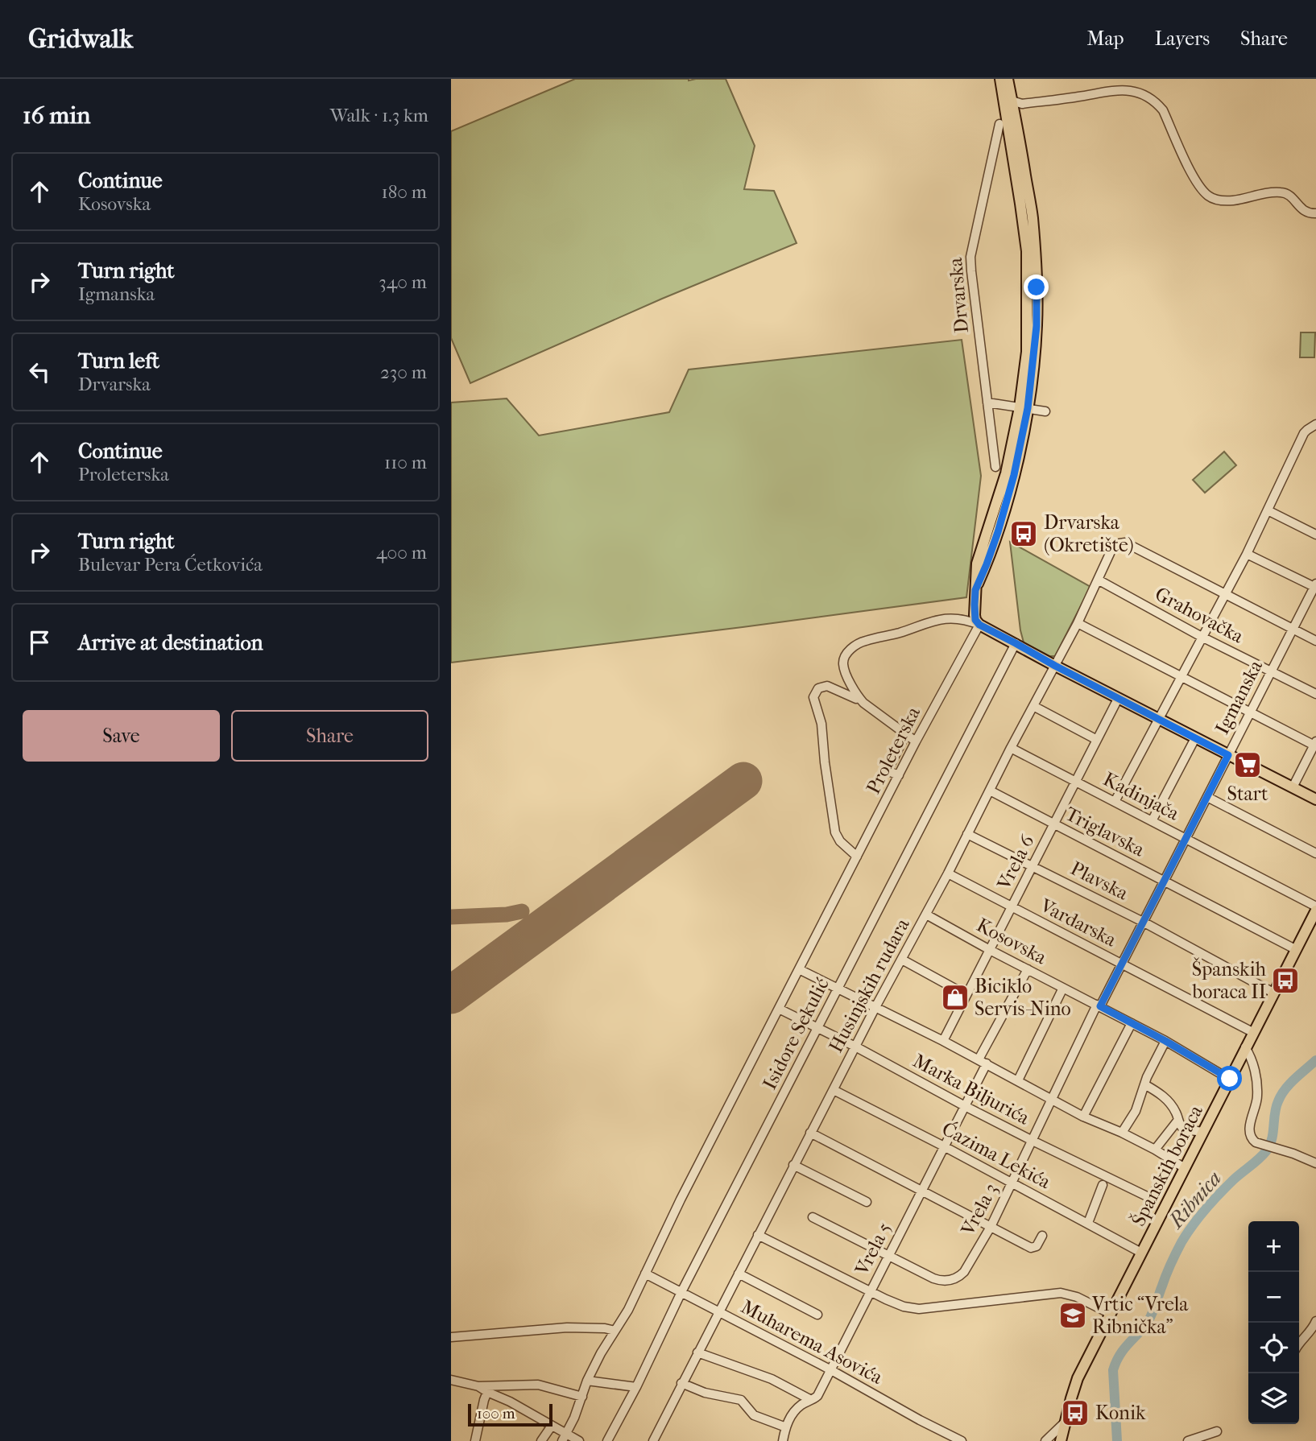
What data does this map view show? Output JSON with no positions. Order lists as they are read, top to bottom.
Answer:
{
  "streets": {
    "main road": ["Španskih boraca"],
    "street": [
      "Drvarska",
      "Grahovačka",
      "Igmanska",
      "Proleterska",
      "Kadinjača",
      "Triglavska",
      "Vrela 6",
      "Plavska",
      "Vardarska",
      "Kosovska",
      "Husinjskih rudara",
      "Isidore Sekulić",
      "Marka Biljurića",
      "Ćazima Lekića",
      "Vrela 3",
      "Vrela 5",
      "Muharema Asovića"
    ]
  },
  "crossings": [
    ["Grahovačka", "Igmanska"],
    ["Grahovačka", "Husinjskih rudara"],
    ["Igmanska", "Kadinjača"],
    ["Igmanska", "Triglavska"],
    ["Igmanska", "Plavska"],
    ["Igmanska", "Vardarska"],
    ["Igmanska", "Kosovska"],
    ["Igmanska", "Vrela 3"],
    ["Proleterska", "Marka Biljurića"],
    ["Proleterska", "Muharema Asovića"],
    ["Kadinjača", "Vrela 6"],
    ["Kadinjača", "Husinjskih rudara"],
    ["Kadinjača", "Španskih boraca"],
    ["Triglavska", "Vrela 6"],
    ["Triglavska", "Husinjskih rudara"],
    ["Triglavska", "Španskih boraca"],
    ["Vrela 6", "Plavska"],
    ["Vrela 6", "Vardarska"],
    ["Vrela 6", "Kosovska"],
    ["Plavska", "Husinjskih rudara"],
    ["Plavska", "Španskih boraca"],
    ["Vardarska", "Husinjskih rudara"],
    ["Vardarska", "Španskih boraca"],
    ["Kosovska", "Husinjskih rudara"],
    ["Kosovska", "Španskih boraca"],
    ["Kosovska", "Vrela 3"],
    ["Kosovska", "Vrela 5"],
    ["Husinjskih rudara", "Marka Biljurića"],
    ["Husinjskih rudara", "Ćazima Lekića"],
    ["Husinjskih rudara", "Muharema Asovića"],
    ["Isidore Sekulić", "Marka Biljurića"],
    ["Isidore Sekulić", "Muharema Asovića"],
    ["Marka Biljurića", "Vrela 3"],
    ["Marka Biljurića", "Vrela 5"],
    ["Ćazima Lekića", "Španskih boraca"],
    ["Ćazima Lekića", "Vrela 3"],
    ["Ćazima Lekića", "Vrela 5"],
    ["Vrela 3", "Vrela 5"],
    ["Vrela 5", "Muharema Asovića"]
  ],
  "water": ["Ribnica"],
  "places": {
    "bus stop": ["Drvarska (Okretište)", "Španskih boraca II", "Konik"],
    "supermarket": ["Start"],
    "shop": ["Biciklo Servis-Nino"],
    "school or university": ["Vrtic “Vrela Ribnička”"]
  },
  "scale_bar": "100 m",
  "page": {
    "header": "Gridwalk",
    "nav": ["Map", "Layers", "Share"],
    "heading": ["16 min", "Walk · 1.3 km"],
    "list": [
      ["Continue", "Kosovska", "180 m"],
      ["Turn right", "Igmanska", "340 m"],
      ["Turn left", "Drvarska", "230 m"],
      ["Continue", "Proleterska", "110 m"],
      ["Turn right", "Bulevar Pera Ćetkovića", "400 m"],
      "Arrive at destination"
    ],
    "buttons": ["Save", "Share"],
    "map_buttons": ["+", "−"],
    "scale": "100 m"
  }
}
